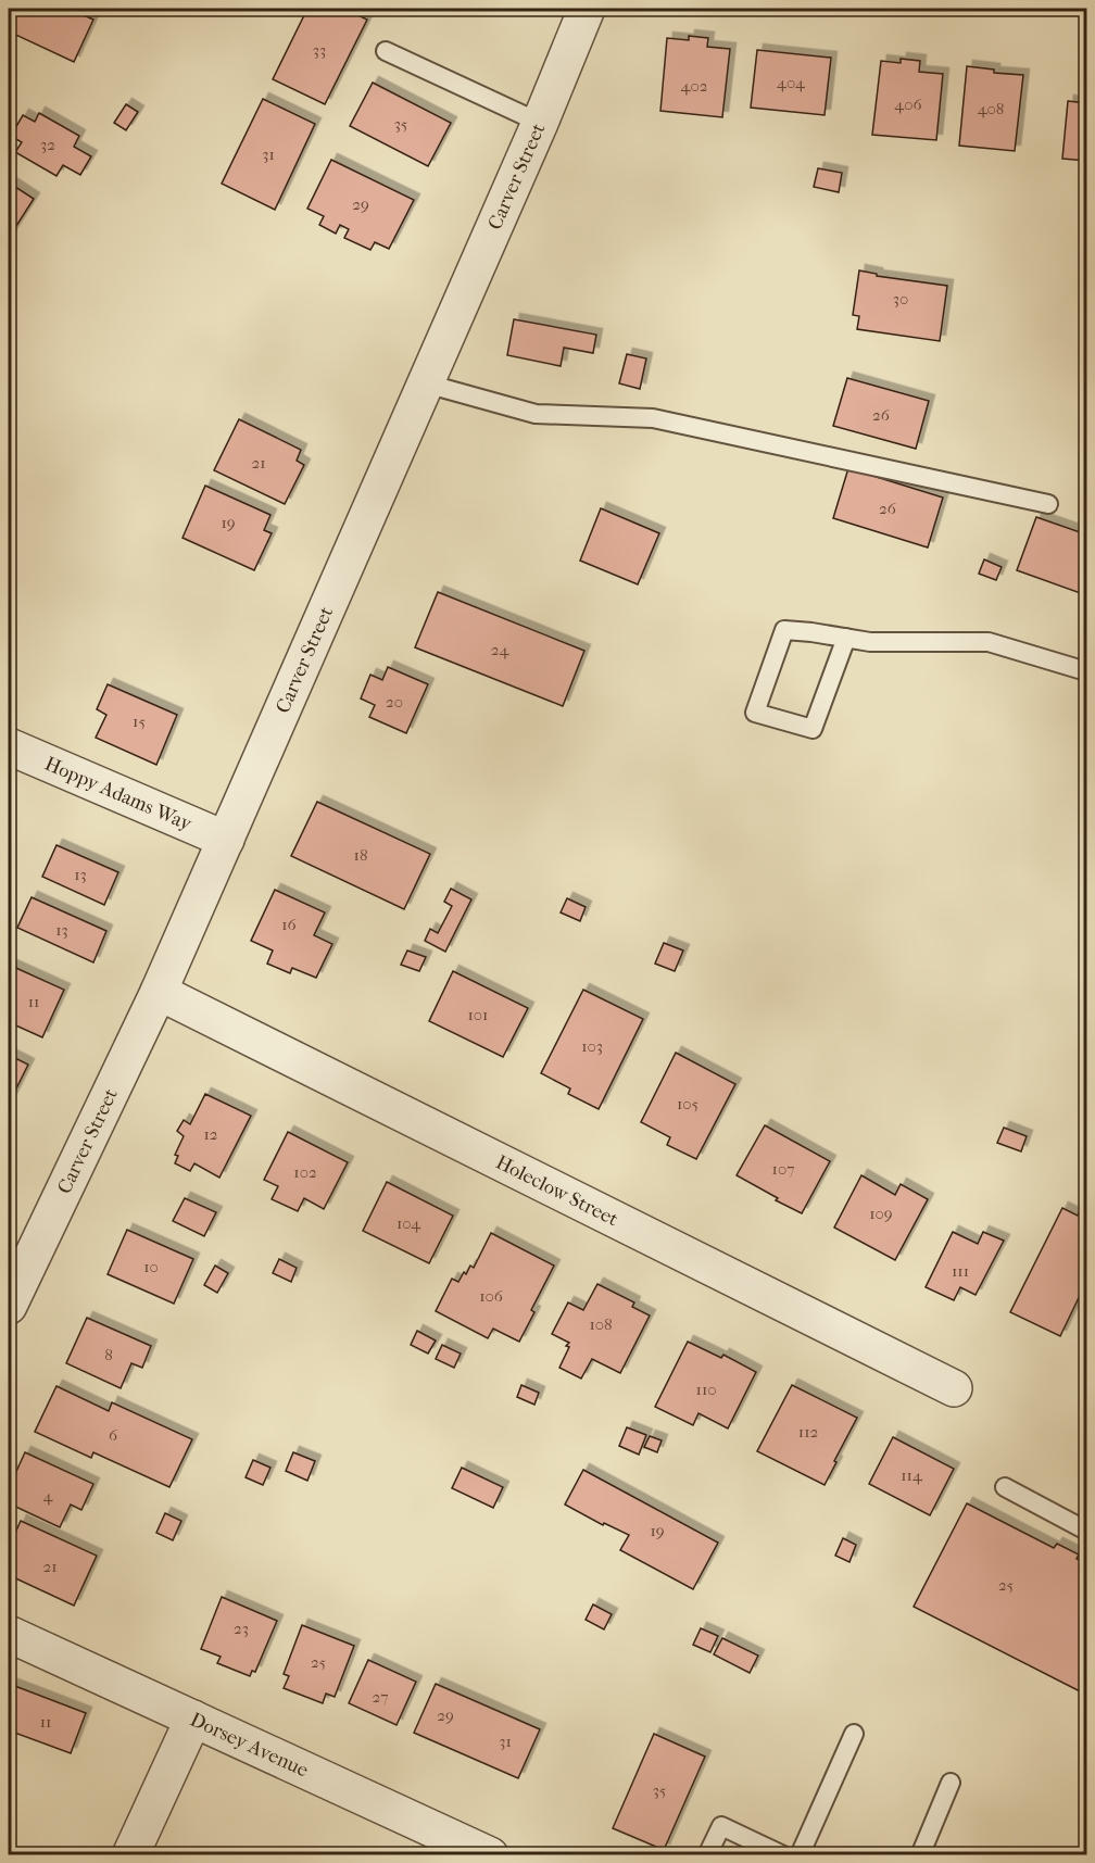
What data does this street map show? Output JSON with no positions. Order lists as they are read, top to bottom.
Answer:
{
  "streets": {
    "street": [
      "Carver Street",
      "Hoppy Adams Way",
      "Holeclow Street",
      "Dorsey Avenue"
    ]
  },
  "crossings": [
    ["Carver Street", "Hoppy Adams Way"],
    ["Carver Street", "Holeclow Street"]
  ],
  "house_numbers": [
    "33",
    "404",
    "402",
    "406",
    "408",
    "35",
    "32",
    "31",
    "29",
    "30",
    "26",
    "21",
    "26",
    "19",
    "24",
    "20",
    "15",
    "18",
    "13",
    "16",
    "13",
    "11",
    "101",
    "103",
    "105",
    "12",
    "107",
    "102",
    "109",
    "104",
    "10",
    "111",
    "106",
    "108",
    "8",
    "110",
    "112",
    "6",
    "114",
    "4",
    "19",
    "21",
    "25",
    "23",
    "25",
    "27",
    "29",
    "11",
    "31",
    "35"
  ]
}
